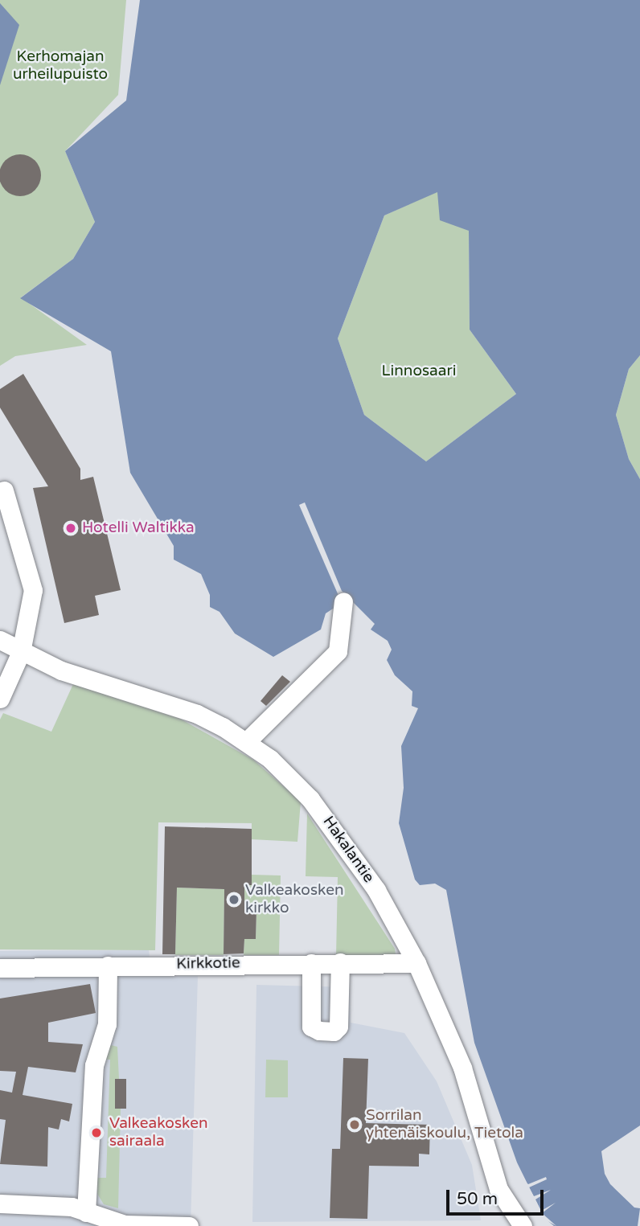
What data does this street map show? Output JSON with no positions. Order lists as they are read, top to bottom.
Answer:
{
  "streets": {
    "street": ["Hakalantie", "Kirkkotie"]
  },
  "crossings": [
    ["Hakalantie", "Kirkkotie"]
  ],
  "parks": ["Kerhomajan urheilupuisto", "Linnosaari"],
  "places": [
    "Hotelli Waltikka",
    "Valkeakosken kirkko",
    "Sorrilan yhtenäiskoulu, Tietola",
    "Valkeakosken sairaala"
  ],
  "scale_bar": "50 m"
}
